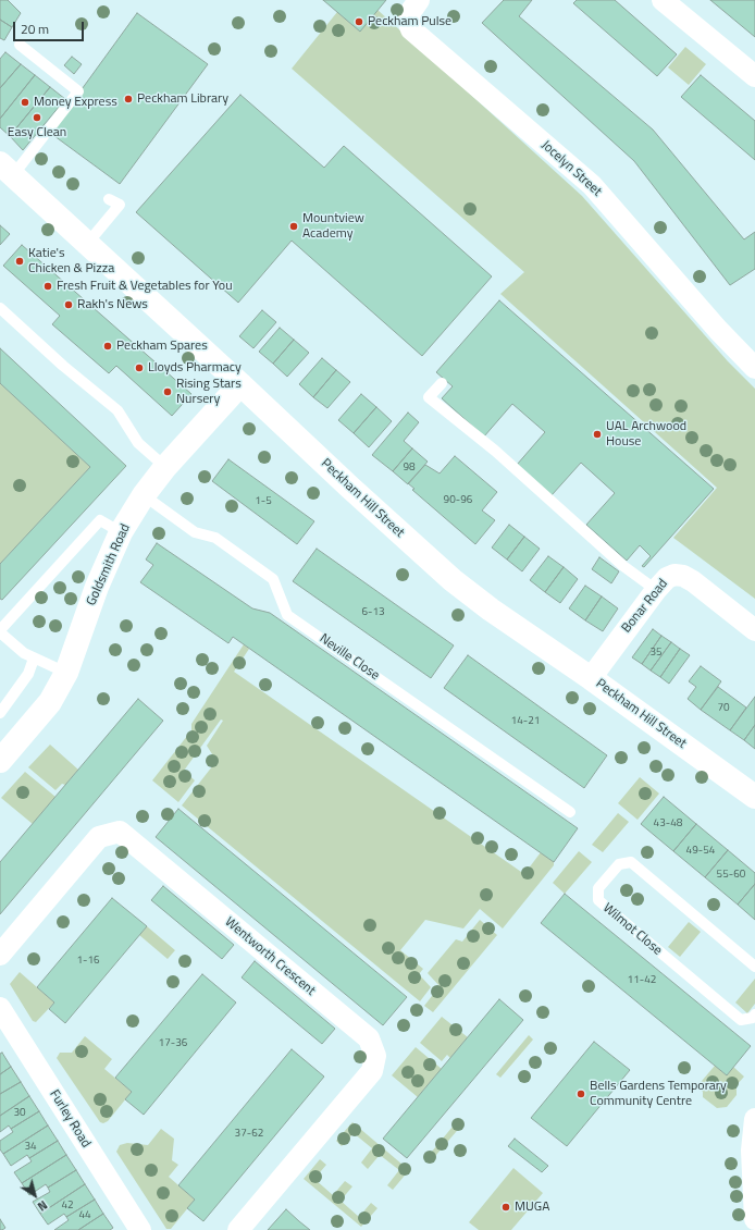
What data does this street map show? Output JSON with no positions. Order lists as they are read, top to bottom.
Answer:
{
  "streets": {
    "main road": ["Peckham Hill Street", "Goldsmith Road"],
    "street": [
      "Jocelyn Street",
      "Bonar Road",
      "Wentworth Crescent",
      "Furley Road"
    ],
    "lane": ["Neville Close", "Wilmot Close"]
  },
  "crossings": [
    ["Peckham Hill Street", "Goldsmith Road"],
    ["Peckham Hill Street", "Bonar Road"],
    ["Goldsmith Road", "Neville Close"]
  ],
  "places": [
    "Peckham Pulse",
    "Peckham Library",
    "Money Express",
    "Easy Clean",
    "Mountview Academy",
    "Katie's Chicken & Pizza",
    "Fresh Fruit & Vegetables for You",
    "Rakh's News",
    "Peckham Spares",
    "Lloyds Pharmacy",
    "Rising Stars Nursery",
    "UAL Archwood House",
    "Bells Gardens Temporary Community Centre",
    "MUGA"
  ],
  "house_numbers": [
    "98",
    "90-96",
    "1-5",
    "6-13",
    "35",
    "70",
    "14-21",
    "43-48",
    "49-54",
    "55-60",
    "1-16",
    "11-42",
    "17-36",
    "30",
    "37-62",
    "34",
    "42",
    "44"
  ],
  "scale_bar": "20 m",
  "north": "bottom right"
}
